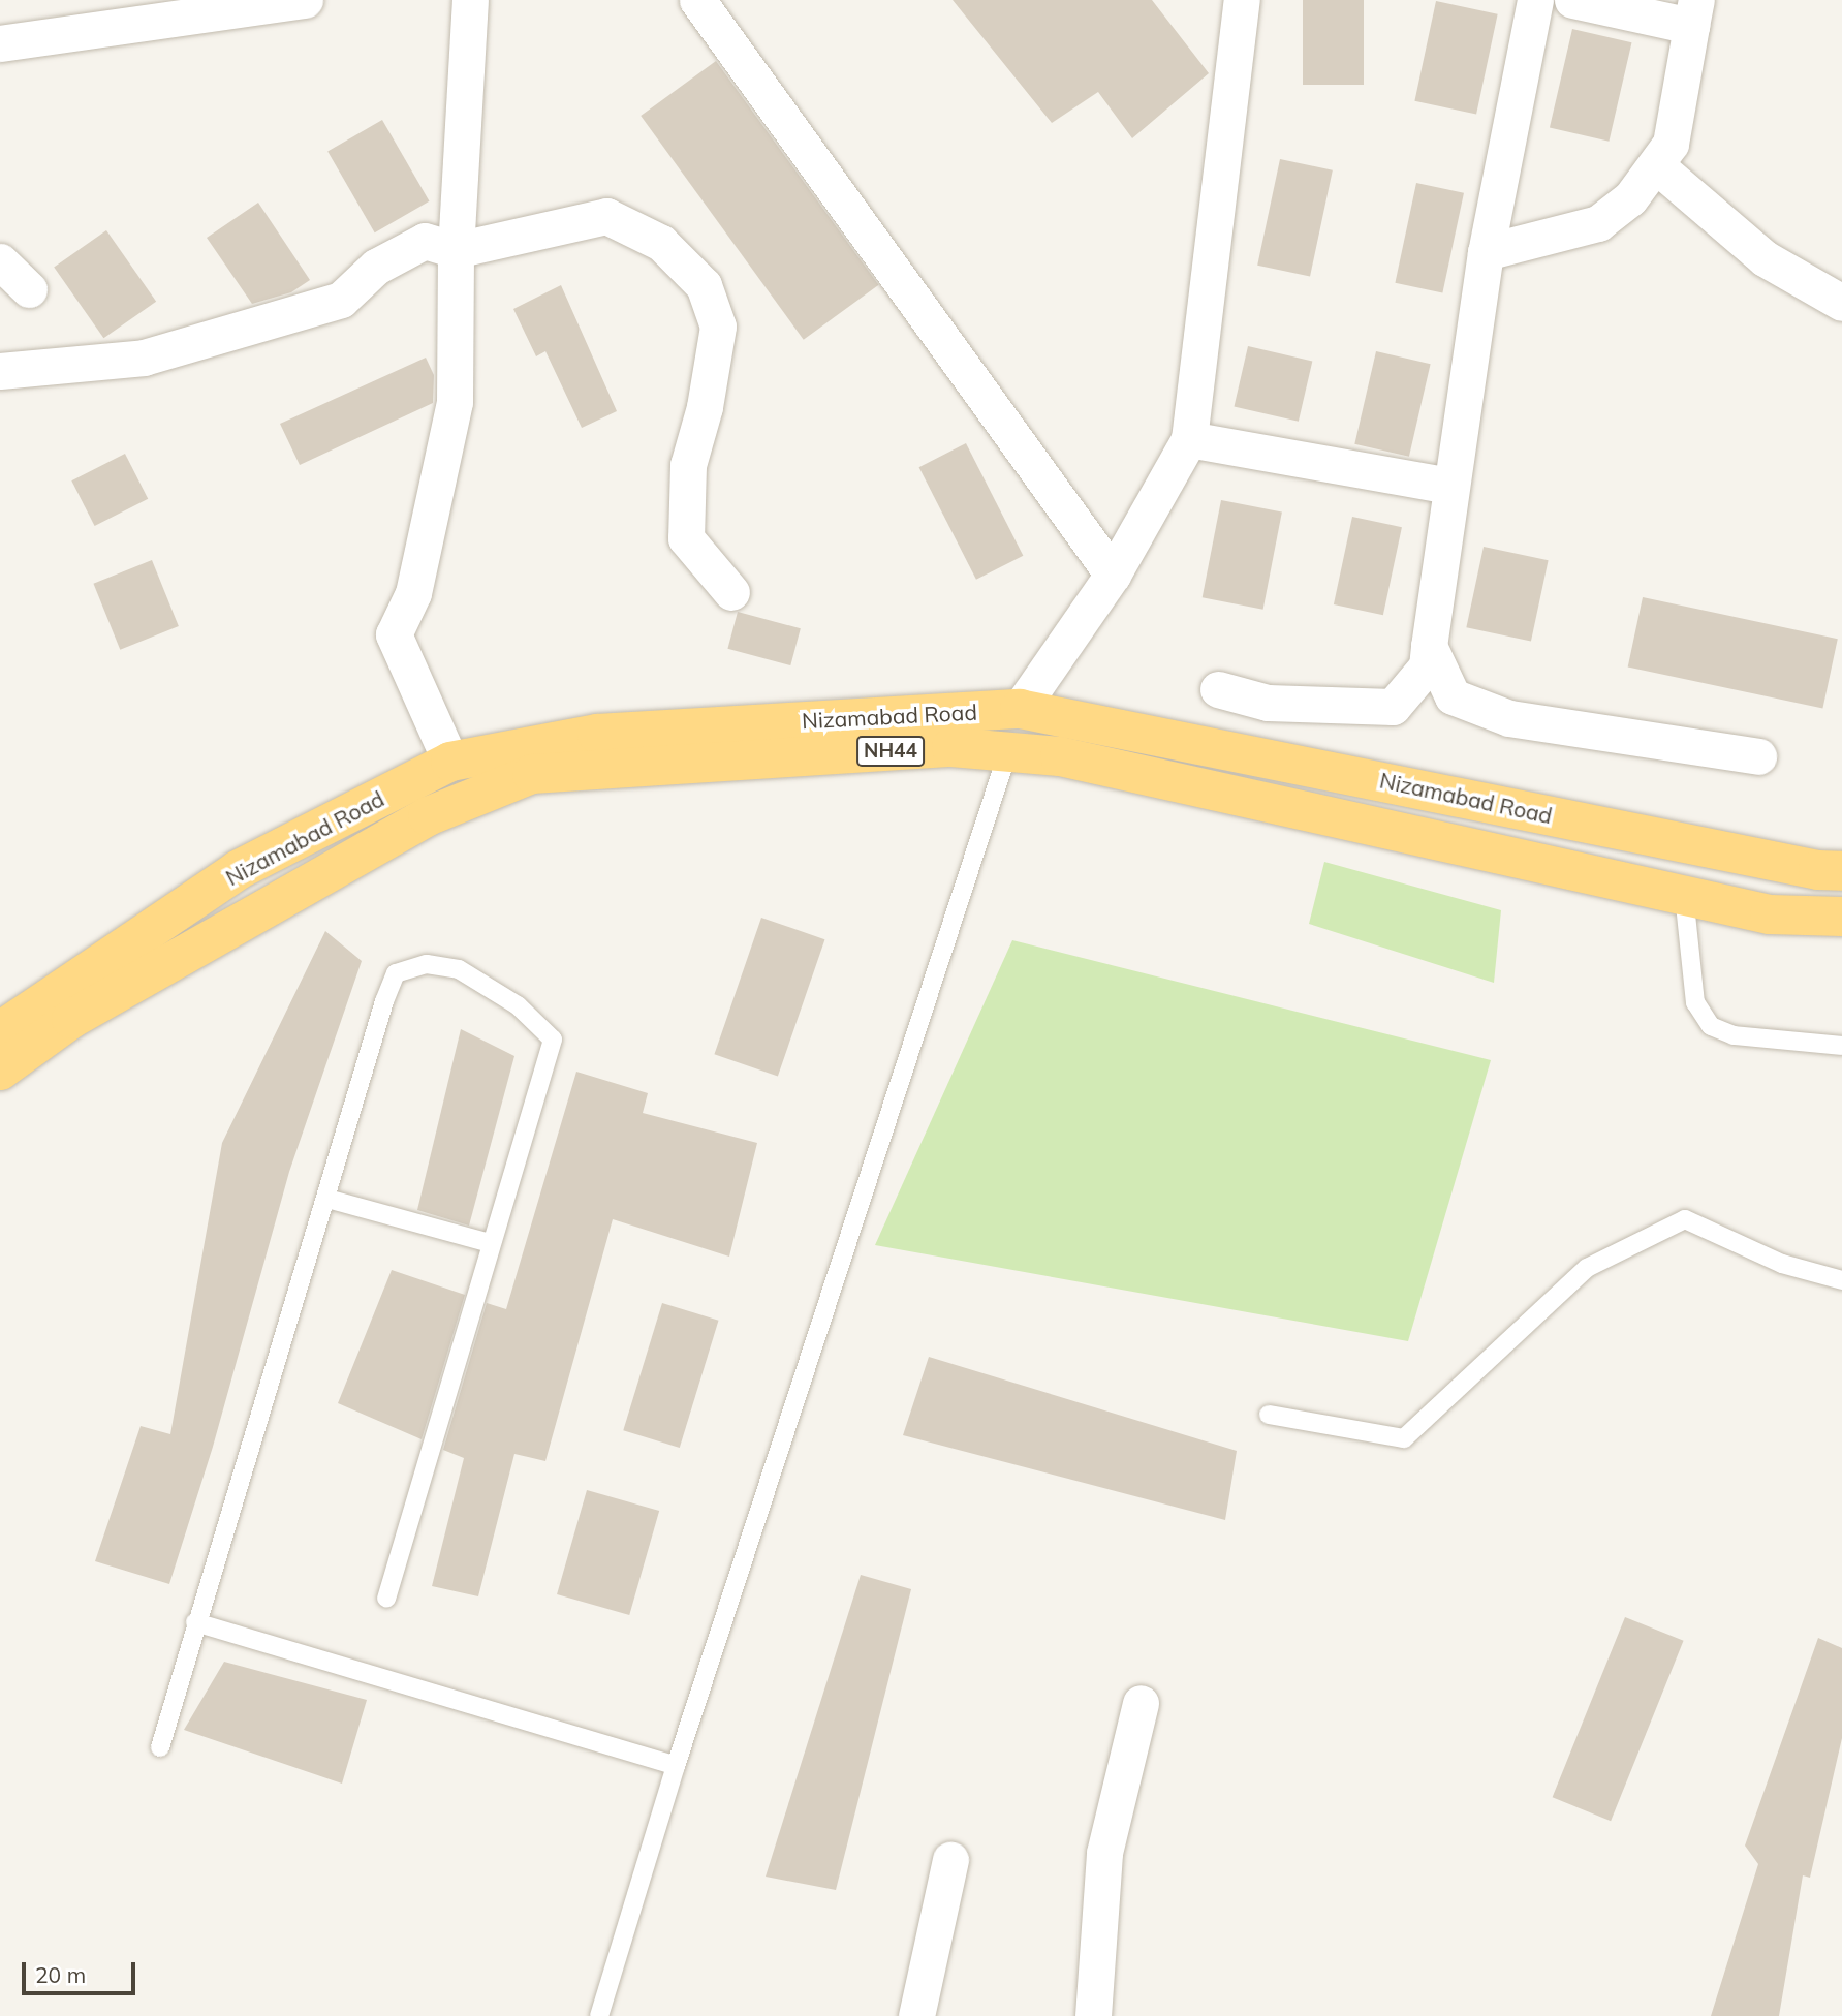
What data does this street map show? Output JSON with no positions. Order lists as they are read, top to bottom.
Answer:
{
  "streets": {
    "highway": ["Nizamabad Road", "NH44"]
  },
  "scale_bar": "20 m"
}
